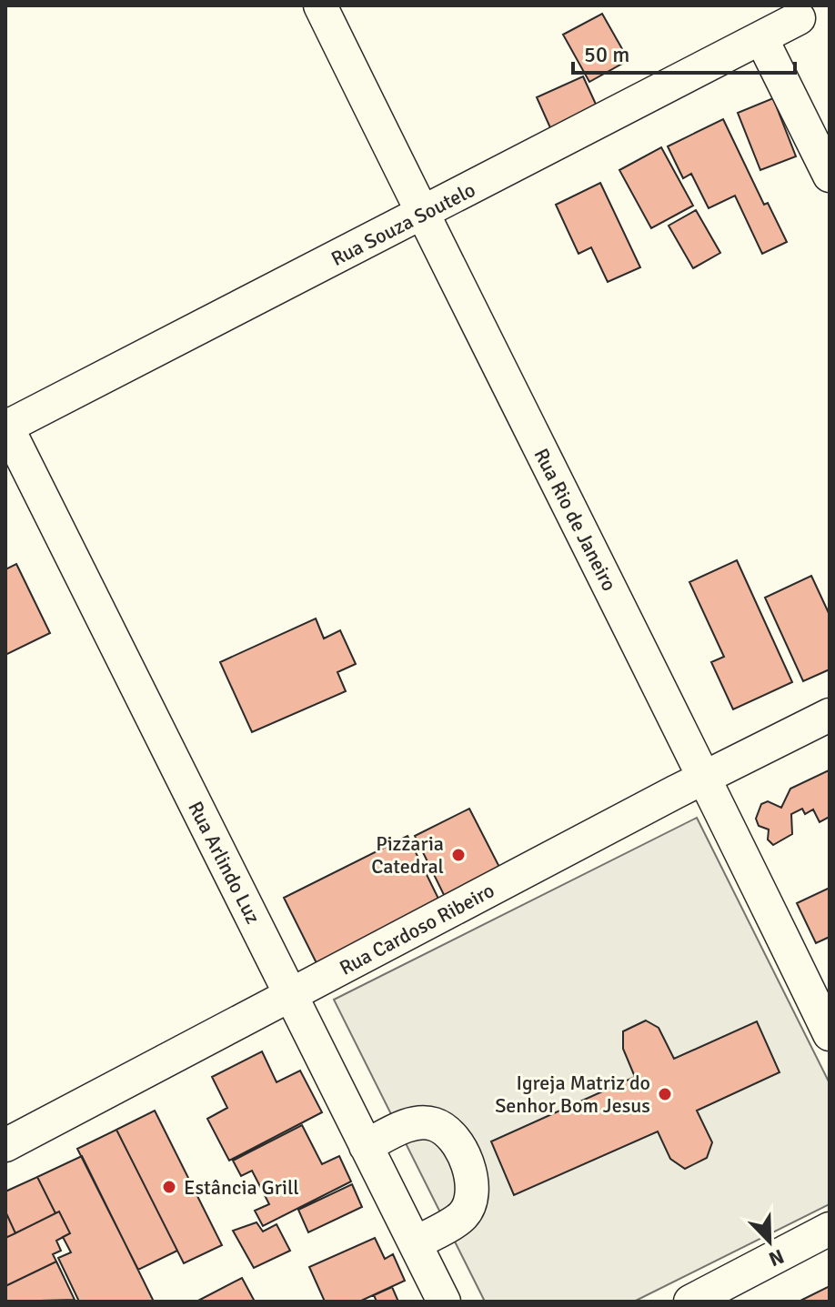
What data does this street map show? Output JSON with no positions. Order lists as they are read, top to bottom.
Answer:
{
  "streets": {
    "street": [
      "Rua Souza Soutelo",
      "Rua Rio de Janeiro",
      "Rua Arlindo Luz",
      "Rua Cardoso Ribeiro"
    ]
  },
  "crossings": [
    ["Rua Souza Soutelo", "Rua Rio de Janeiro"],
    ["Rua Souza Soutelo", "Rua Arlindo Luz"],
    ["Rua Rio de Janeiro", "Rua Cardoso Ribeiro"],
    ["Rua Arlindo Luz", "Rua Cardoso Ribeiro"]
  ],
  "places": ["Pizzaria Catedral", "Igreja Matriz do Senhor Bom Jesus", "Estância Grill"],
  "scale_bar": "50 m",
  "north": "bottom right"
}
